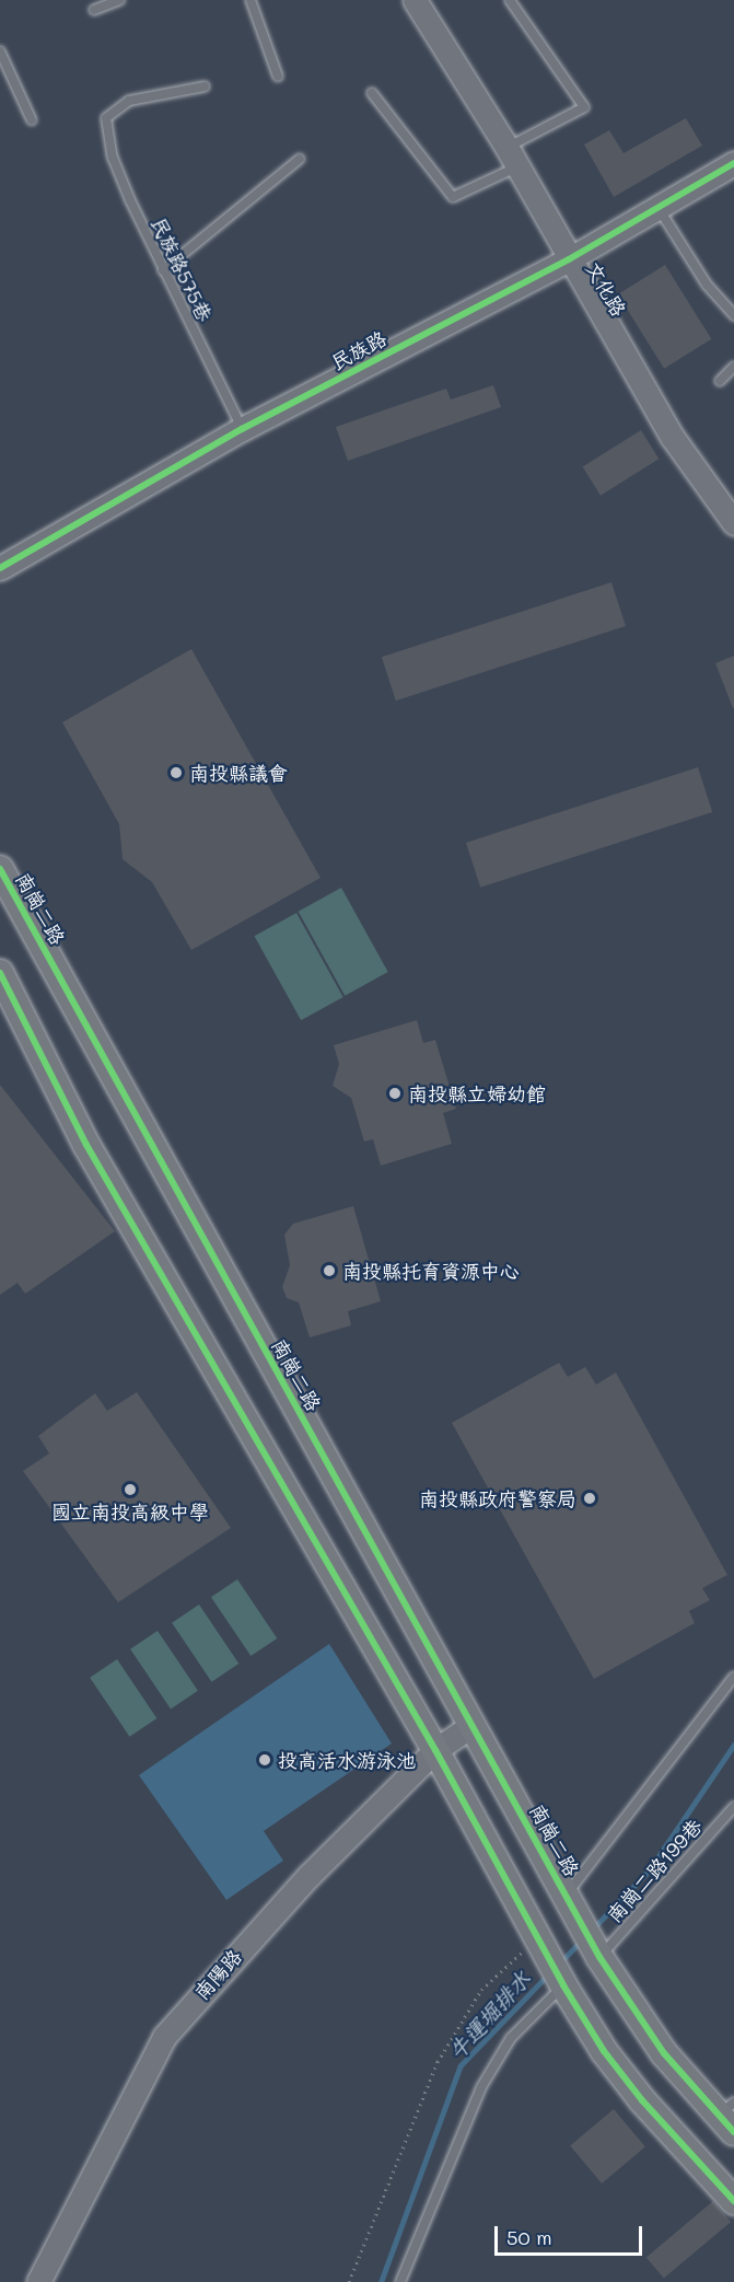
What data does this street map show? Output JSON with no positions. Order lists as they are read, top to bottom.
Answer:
{
  "streets": {
    "main road": ["南崗二路"],
    "street": ["文化路", "民族路", "南陽路"],
    "lane": ["民族路575巷", "南崗二路199巷"]
  },
  "crossings": [
    ["民族路575巷", "民族路"],
    ["文化路", "民族路"],
    ["南崗二路", "南崗二路199巷"],
    ["南崗二路", "南陽路"]
  ],
  "water": ["牛運堀排水"],
  "places": [
    "南投縣議會",
    "南投縣立婦幼館",
    "南投縣托育資源中心",
    "國立南投高級中學",
    "南投縣政府警察局",
    "投高活水游泳池"
  ],
  "scale_bar": "50 m"
}
